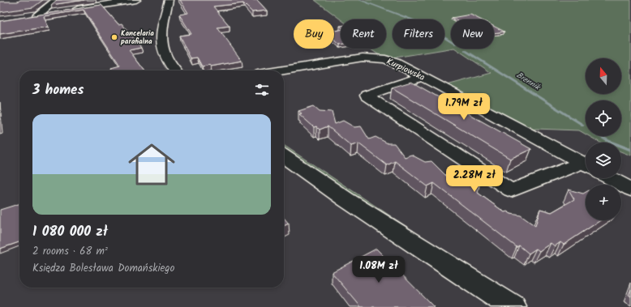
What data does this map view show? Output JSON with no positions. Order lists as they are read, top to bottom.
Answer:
{
  "streets": {
    "street": ["Kurpiowska"]
  },
  "water": ["Brennik"],
  "places": ["Kancelaria parafialna"],
  "north": "top",
  "page": {
    "chip": [
      "Buy",
      "Rent",
      "Filters",
      "New"
    ],
    "map_buttons": "+",
    "heading": "3 homes",
    "price": ["1.79M zł", "2.28M zł", "1.08M zł"],
    "list": [
      {
        "name": "1 080 000 zł",
        "note": "2 rooms · 68 m² · Księdza Bolesława Domańskiego"
      }
    ]
  }
}
